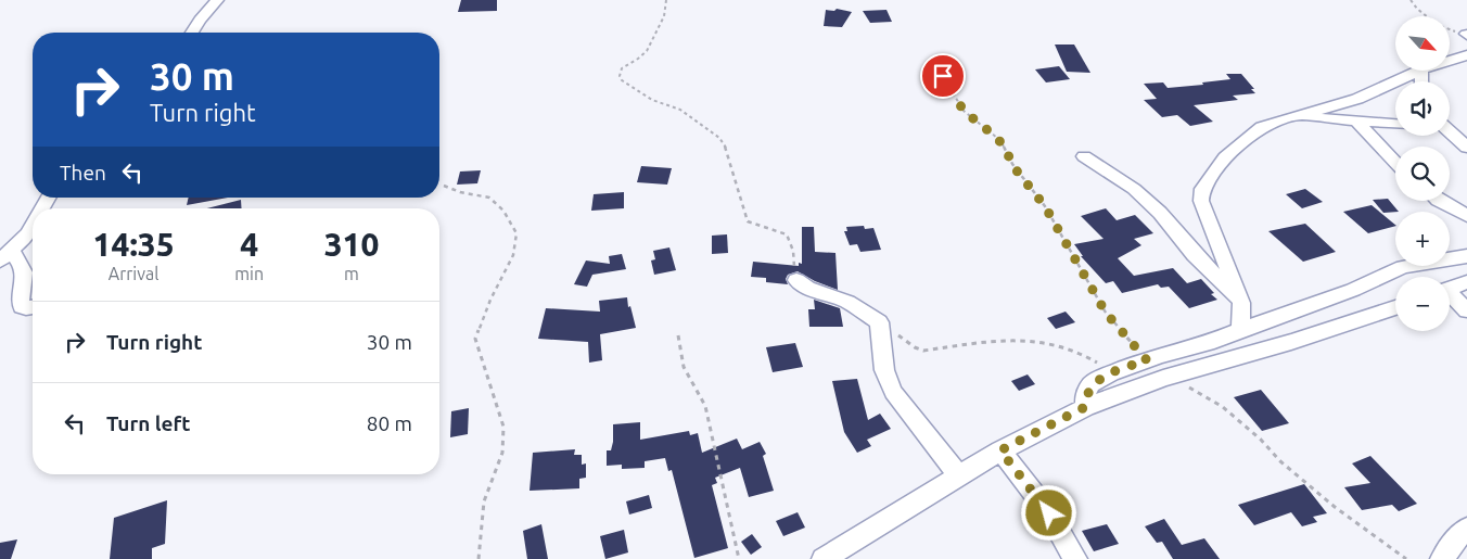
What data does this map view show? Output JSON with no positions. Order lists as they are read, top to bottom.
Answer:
{
  "north": "bottom right",
  "page": {
    "map_buttons": ["+", "−"],
    "turn": ["30 m", "Turn right"],
    "then": "Then",
    "eta": [
      "14:35",
      "Arrival",
      "4",
      "min",
      "310",
      "m"
    ],
    "list": [
      {
        "name": "Turn right",
        "value": "30 m"
      },
      {
        "name": "Turn left",
        "value": "80 m"
      }
    ]
  }
}
